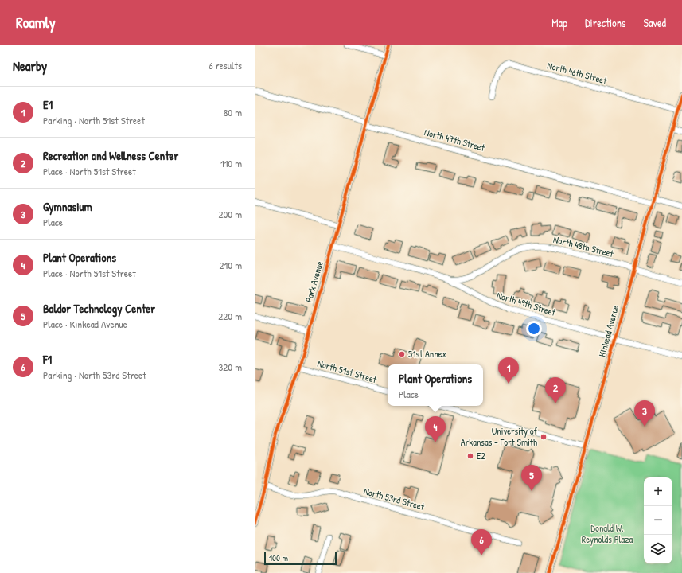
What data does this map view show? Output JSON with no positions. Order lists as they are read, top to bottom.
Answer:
{
  "streets": {
    "street": [
      "North 46th Street",
      "North 47th Street",
      "North 48th Street",
      "Park Avenue",
      "North 49th Street",
      "Kinkead Avenue",
      "North 51st Street",
      "North 53rd Street"
    ]
  },
  "crossings": [
    ["North 46th Street", "Kinkead Avenue"],
    ["North 47th Street", "Park Avenue"],
    ["North 47th Street", "Kinkead Avenue"],
    ["North 48th Street", "North 49th Street"],
    ["North 48th Street", "Kinkead Avenue"],
    ["Park Avenue", "North 49th Street"],
    ["Park Avenue", "North 51st Street"],
    ["Park Avenue", "North 53rd Street"],
    ["North 49th Street", "Kinkead Avenue"]
  ],
  "parks": ["Donald W. Reynolds Plaza"],
  "places": ["51st Annex", "University of Arkansas - Fort Smith", "E2"],
  "scale_bar": "100 m",
  "page": {
    "header": "Roamly",
    "nav": ["Map", "Directions", "Saved"],
    "heading": ["Nearby", "6 results"],
    "list": [
      {
        "mark": "1",
        "name": "E1",
        "note": "Parking · North 51st Street",
        "value": "80 m"
      },
      {
        "mark": "2",
        "name": "Recreation and Wellness Center",
        "note": "Place · North 51st Street",
        "value": "110 m"
      },
      {
        "mark": "3",
        "name": "Gymnasium",
        "note": "Place",
        "value": "200 m"
      },
      {
        "mark": "4",
        "name": "Plant Operations",
        "note": "Place · North 51st Street",
        "value": "210 m"
      },
      {
        "mark": "5",
        "name": "Baldor Technology Center",
        "note": "Place · Kinkead Avenue",
        "value": "220 m"
      },
      {
        "mark": "6",
        "name": "F1",
        "note": "Parking · North 53rd Street",
        "value": "320 m"
      }
    ],
    "pins": [
      "1",
      "2",
      "3",
      "4",
      "5",
      "6"
    ],
    "popup": ["Plant Operations", "Place"],
    "map_buttons": ["+", "−"],
    "scale": "100 m"
  }
}
